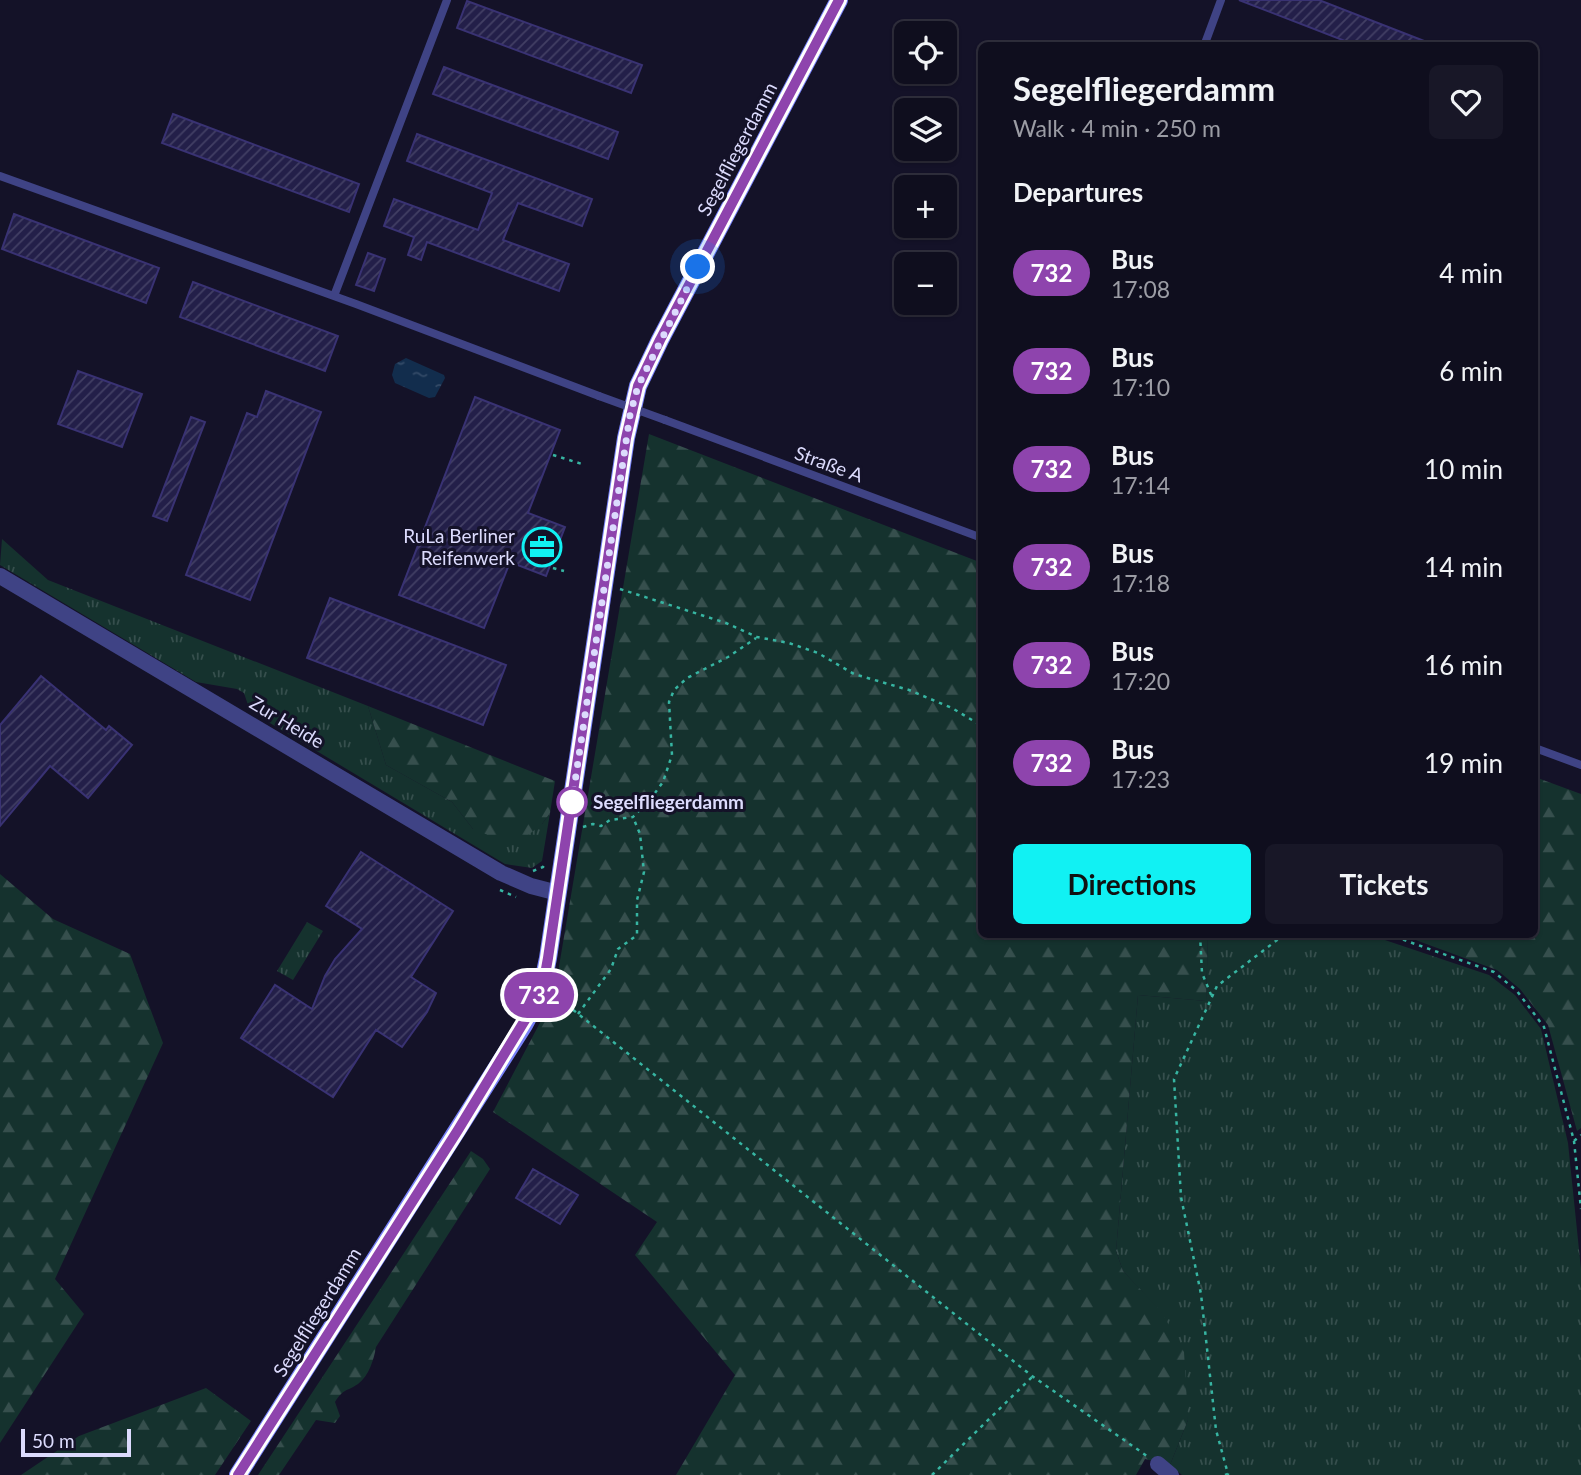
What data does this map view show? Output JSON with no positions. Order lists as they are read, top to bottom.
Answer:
{
  "streets": {
    "street": ["Segelfliegerdamm", "Zur Heide"],
    "lane": ["Straße A"]
  },
  "crossings": [
    ["Segelfliegerdamm", "Zur Heide"]
  ],
  "places": {
    "office": ["RuLa Berliner Reifenwerk"],
    "other": ["Segelfliegerdamm"]
  },
  "lines": ["bus line 732"],
  "scale_bar": "50 m",
  "page": {
    "on_map": "732",
    "map_buttons": ["+", "−"],
    "heading": [
      ["Segelfliegerdamm", "Walk · 4 min · 250 m"],
      "Departures"
    ],
    "list": [
      {
        "mark": "732",
        "name": "Bus",
        "note": "17:08",
        "value": "4 min"
      },
      {
        "mark": "732",
        "name": "Bus",
        "note": "17:10",
        "value": "6 min"
      },
      {
        "mark": "732",
        "name": "Bus",
        "note": "17:14",
        "value": "10 min"
      },
      {
        "mark": "732",
        "name": "Bus",
        "note": "17:18",
        "value": "14 min"
      },
      {
        "mark": "732",
        "name": "Bus",
        "note": "17:20",
        "value": "16 min"
      },
      {
        "mark": "732",
        "name": "Bus",
        "note": "17:23",
        "value": "19 min"
      }
    ],
    "buttons": ["Directions", "Tickets"],
    "scale": "50 m"
  }
}
